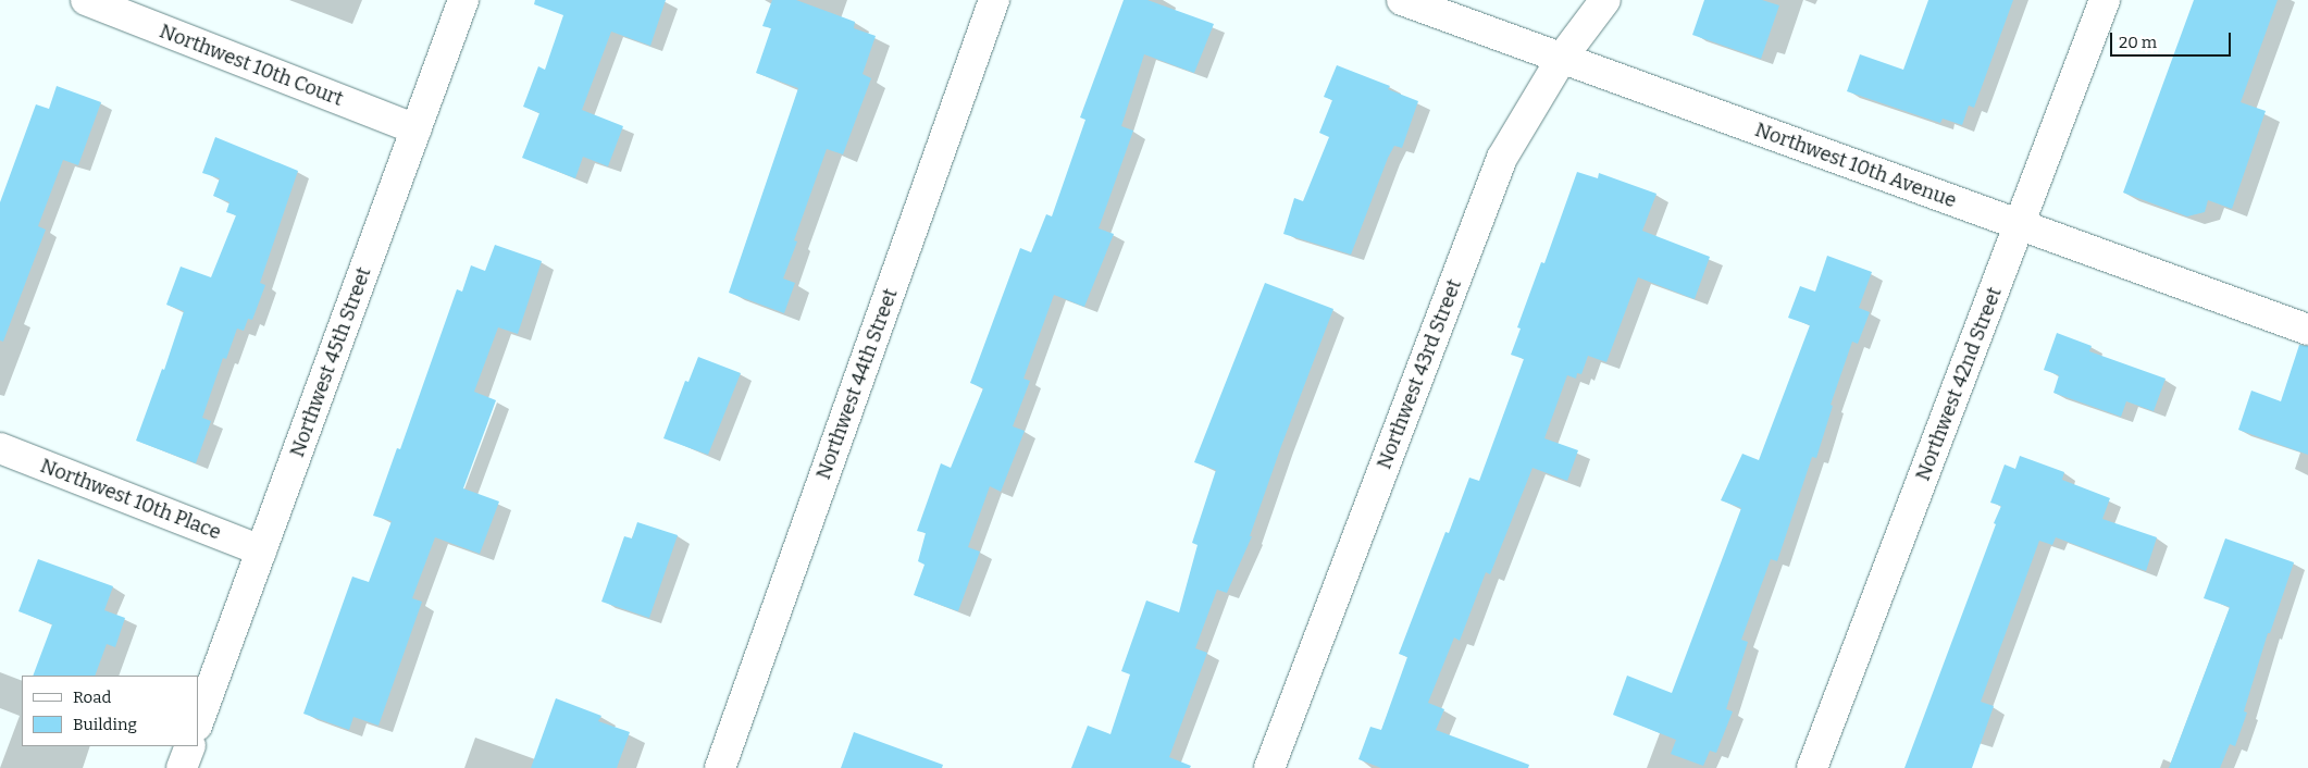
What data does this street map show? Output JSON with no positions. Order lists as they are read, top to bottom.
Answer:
{
  "streets": {
    "street": [
      "Northwest 10th Court",
      "Northwest 10th Avenue",
      "Northwest 45th Street",
      "Northwest 43rd Street",
      "Northwest 44th Street",
      "Northwest 42nd Street",
      "Northwest 10th Place"
    ]
  },
  "crossings": [
    ["Northwest 10th Court", "Northwest 45th Street"],
    ["Northwest 10th Avenue", "Northwest 43rd Street"],
    ["Northwest 10th Avenue", "Northwest 42nd Street"],
    ["Northwest 45th Street", "Northwest 10th Place"]
  ],
  "legend": ["Road", "Building"],
  "scale_bar": "20 m"
}
